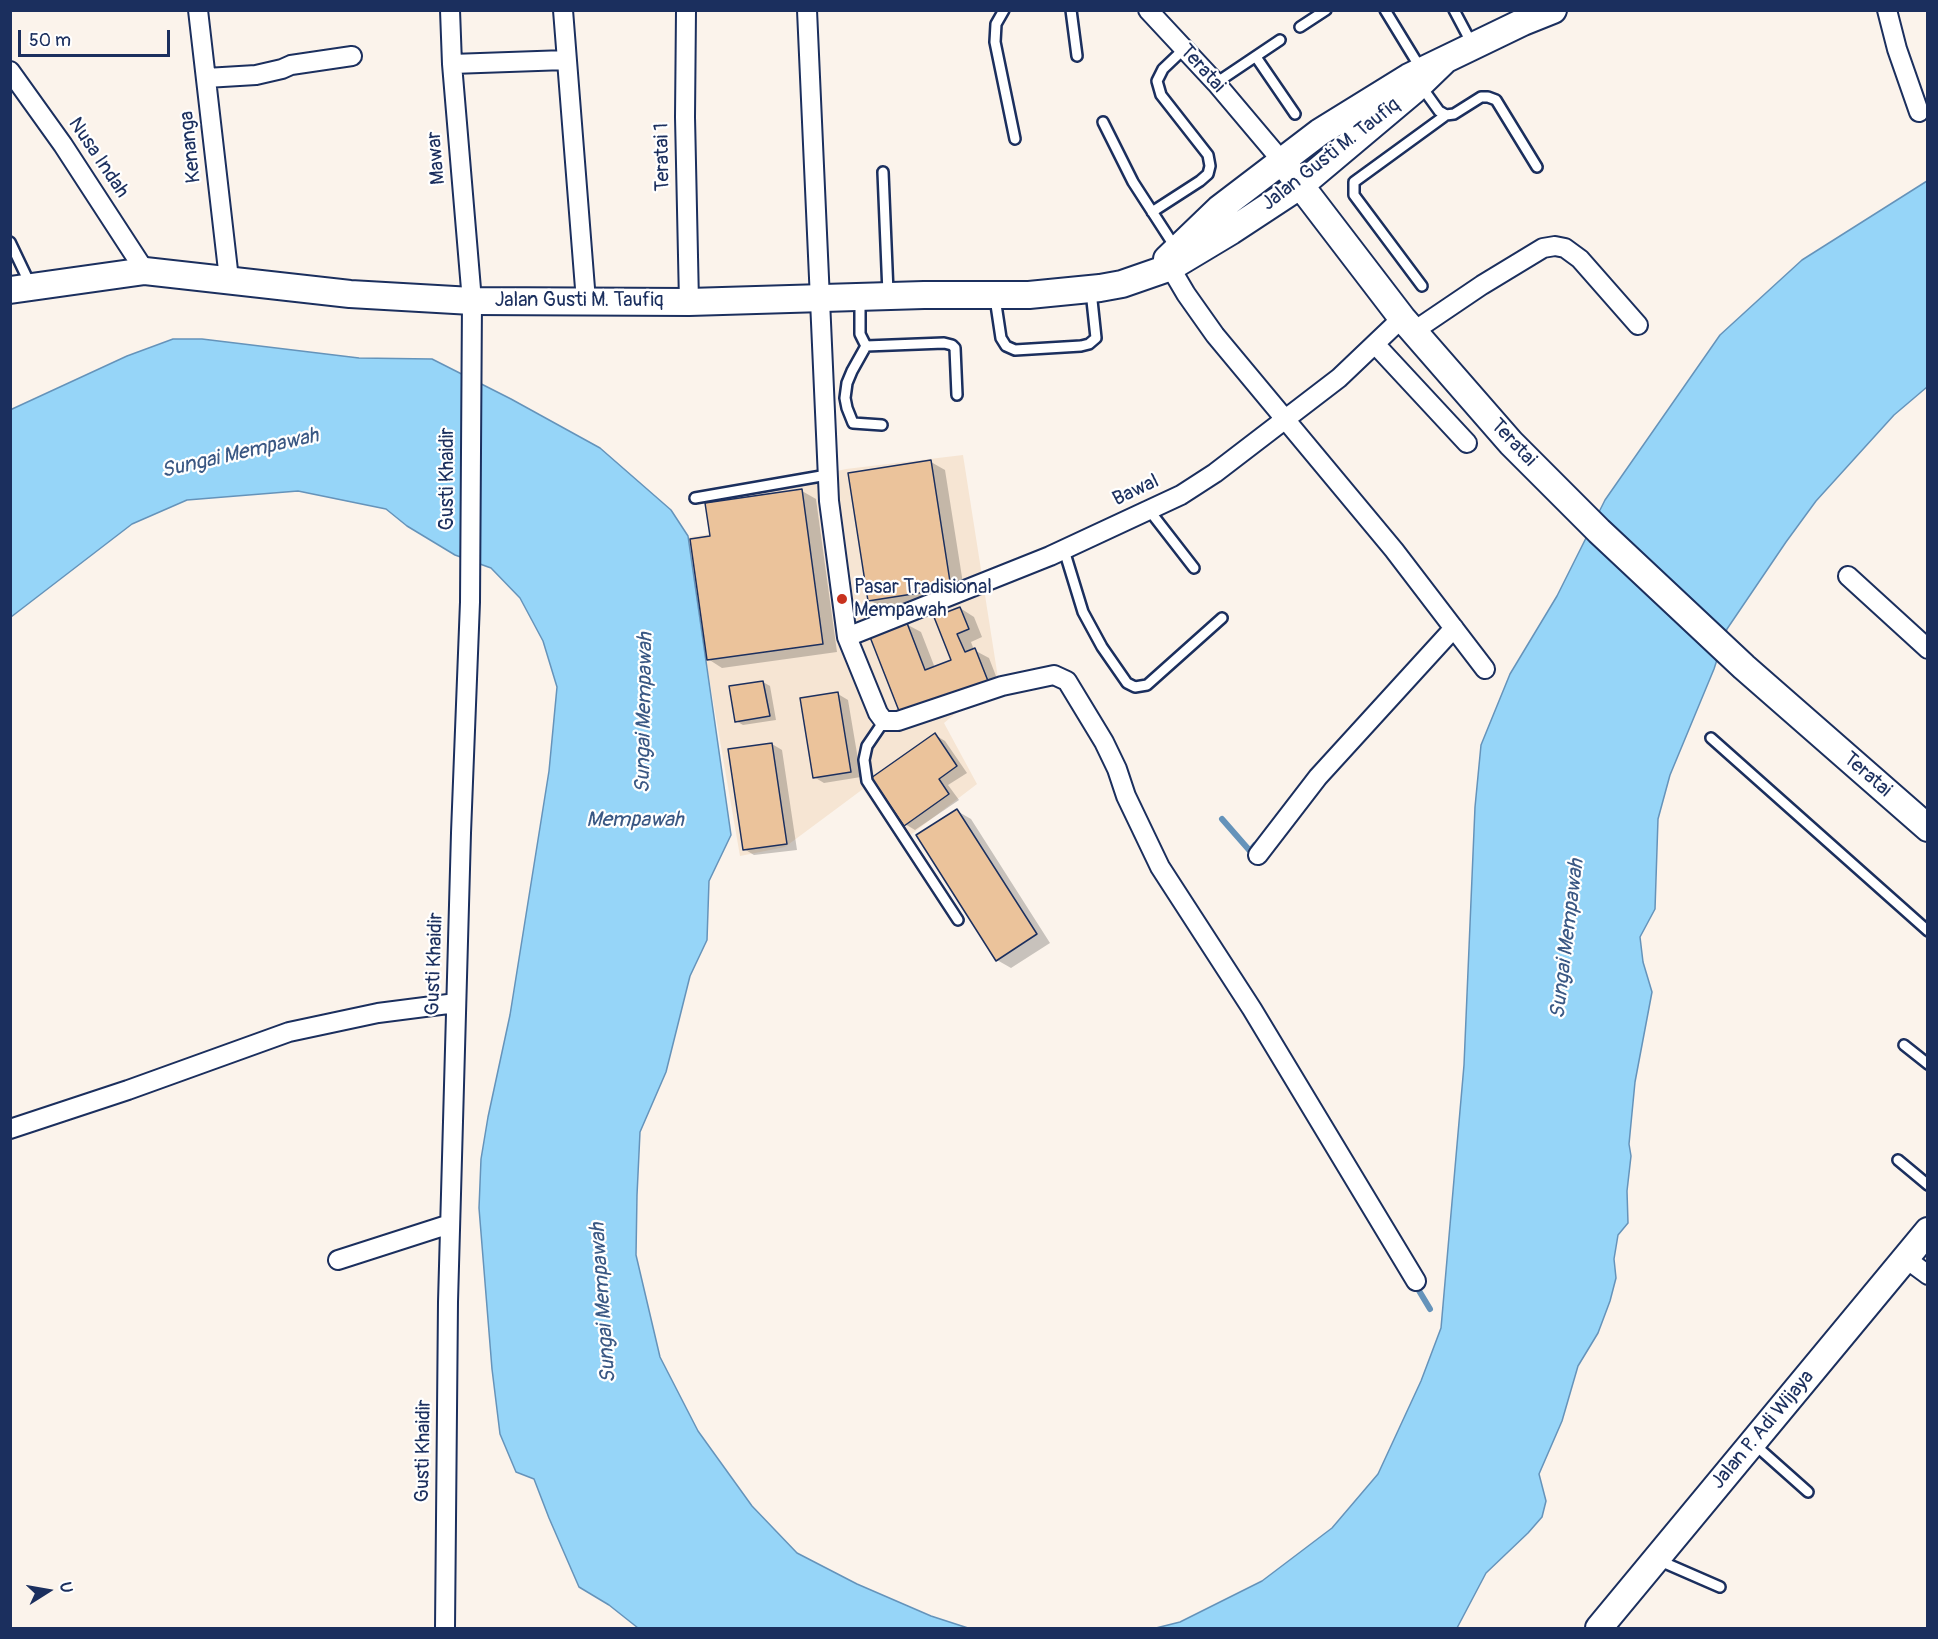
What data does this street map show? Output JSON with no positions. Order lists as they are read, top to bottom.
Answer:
{
  "streets": {
    "main road": ["Teratai", "Jalan Gusti M. Taufiq", "Jalan P. Adi Wijaya"],
    "street": [
      "Kenanga",
      "Teratai 1",
      "Nusa Indah",
      "Mawar",
      "Gusti Khaidir",
      "Bawal"
    ]
  },
  "crossings": [
    ["Teratai", "Jalan Gusti M. Taufiq"],
    ["Teratai", "Bawal"],
    ["Kenanga", "Jalan Gusti M. Taufiq"],
    ["Jalan Gusti M. Taufiq", "Teratai 1"],
    ["Jalan Gusti M. Taufiq", "Nusa Indah"],
    ["Jalan Gusti M. Taufiq", "Mawar"],
    ["Jalan Gusti M. Taufiq", "Gusti Khaidir"],
    ["Mawar", "Gusti Khaidir"]
  ],
  "water": ["Sungai Mempawah", "Mempawah"],
  "places": ["Pasar Tradisional Mempawah"],
  "scale_bar": "50 m",
  "north": "right"
}
